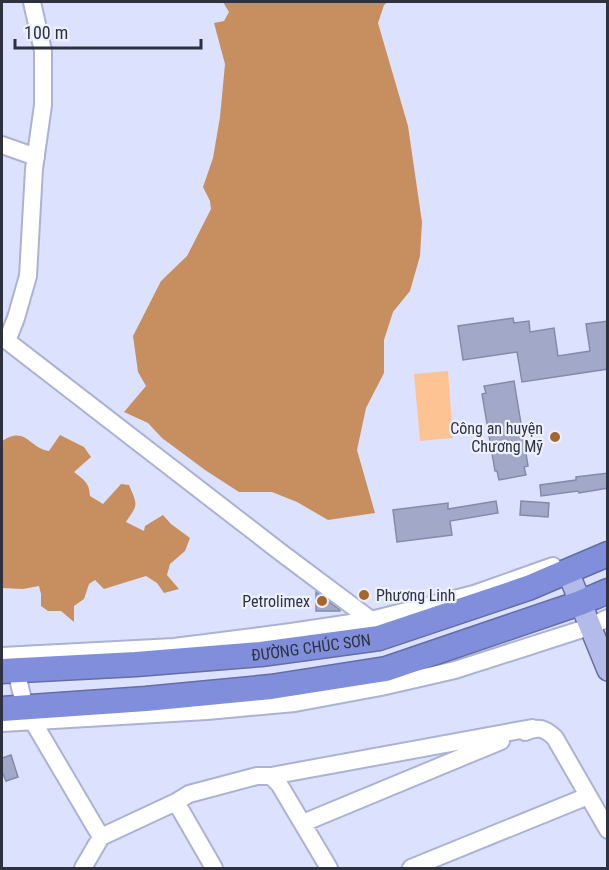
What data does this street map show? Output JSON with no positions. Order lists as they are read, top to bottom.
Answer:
{
  "streets": {
    "highway": ["ĐƯỜNG CHÚC SƠN"]
  },
  "places": ["Công an huyện Chương Mỹ", "Phương Linh", "Petrolimex"],
  "scale_bar": "100 m"
}
